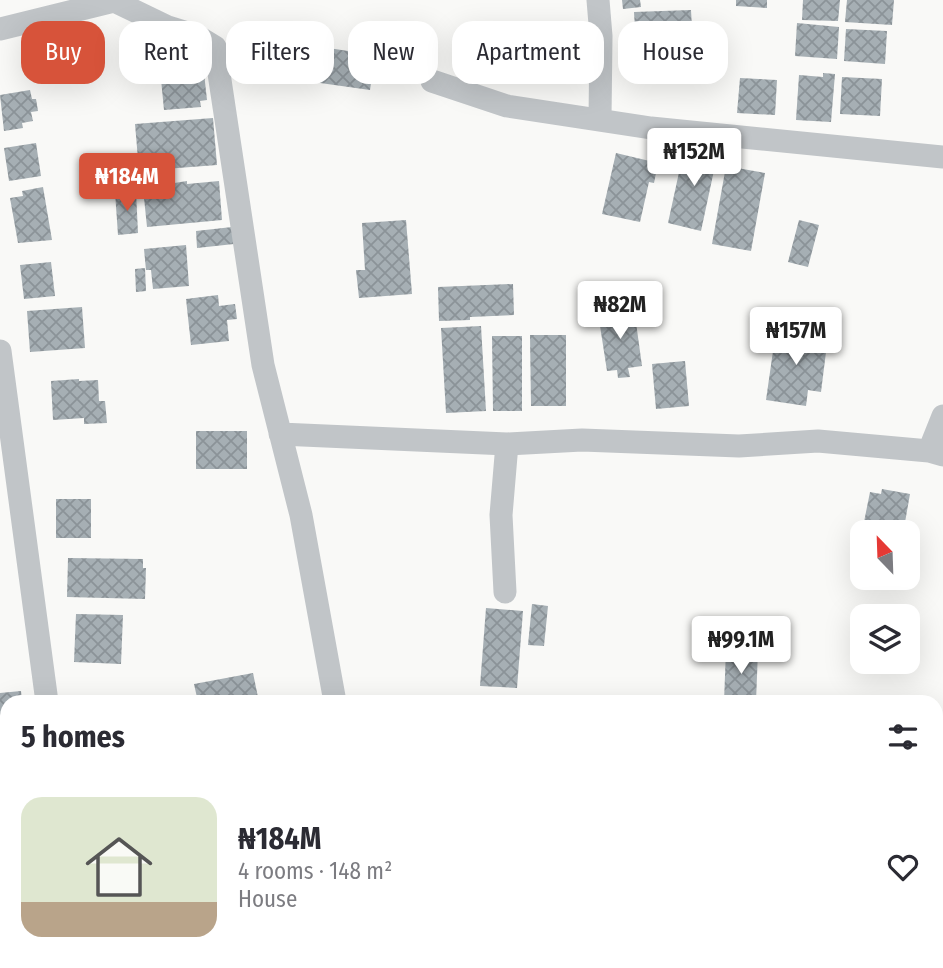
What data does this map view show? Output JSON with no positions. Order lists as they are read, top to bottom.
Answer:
{
  "north": "top left",
  "page": {
    "chip": [
      "Buy",
      "Rent",
      "Filters",
      "New",
      "Apartment",
      "House"
    ],
    "price": [
      "₦152M",
      "₦184M",
      "₦82M",
      "₦157M",
      "₦99.1M"
    ],
    "heading": "5 homes",
    "list": [
      {
        "name": "₦184M",
        "note": "4 rooms · 148 m² · House"
      }
    ]
  }
}
